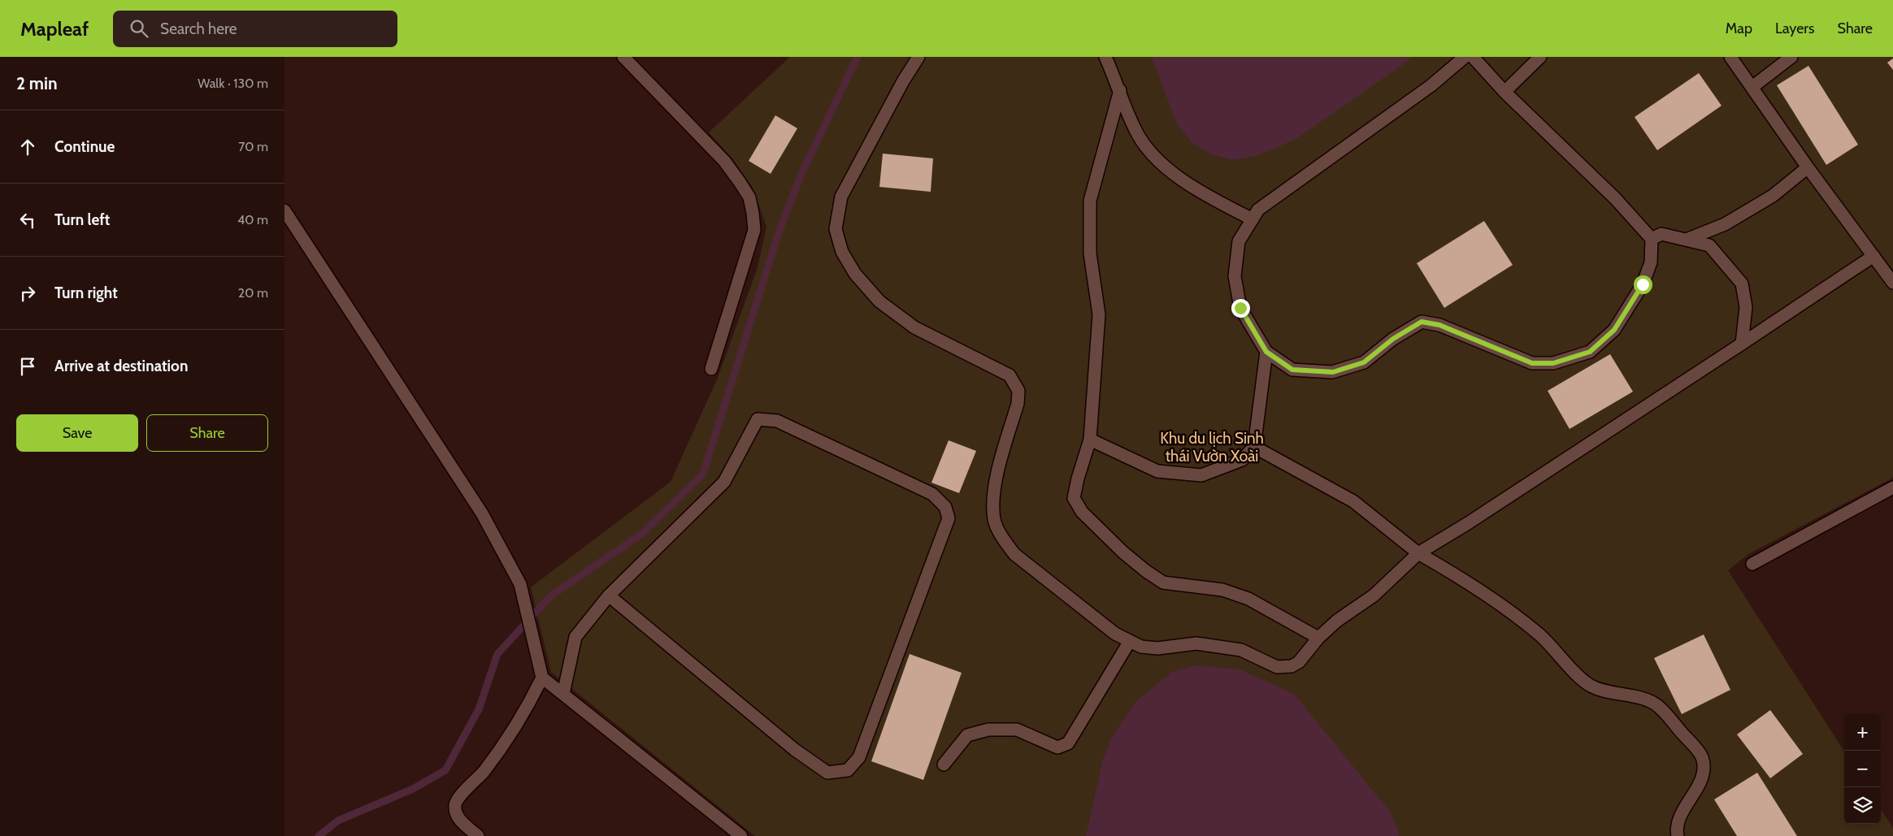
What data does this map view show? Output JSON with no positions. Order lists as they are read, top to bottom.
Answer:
{
  "parks": ["Khu du lịch Sinh thái Vườn Xoài"],
  "page": {
    "header": "Mapleaf",
    "search": "Search here",
    "nav": ["Map", "Layers", "Share"],
    "heading": ["2 min", "Walk · 130 m"],
    "list": [
      ["Continue", "70 m"],
      ["Turn left", "40 m"],
      ["Turn right", "20 m"],
      "Arrive at destination"
    ],
    "buttons": ["Save", "Share"],
    "map_buttons": ["+", "−"]
  }
}
